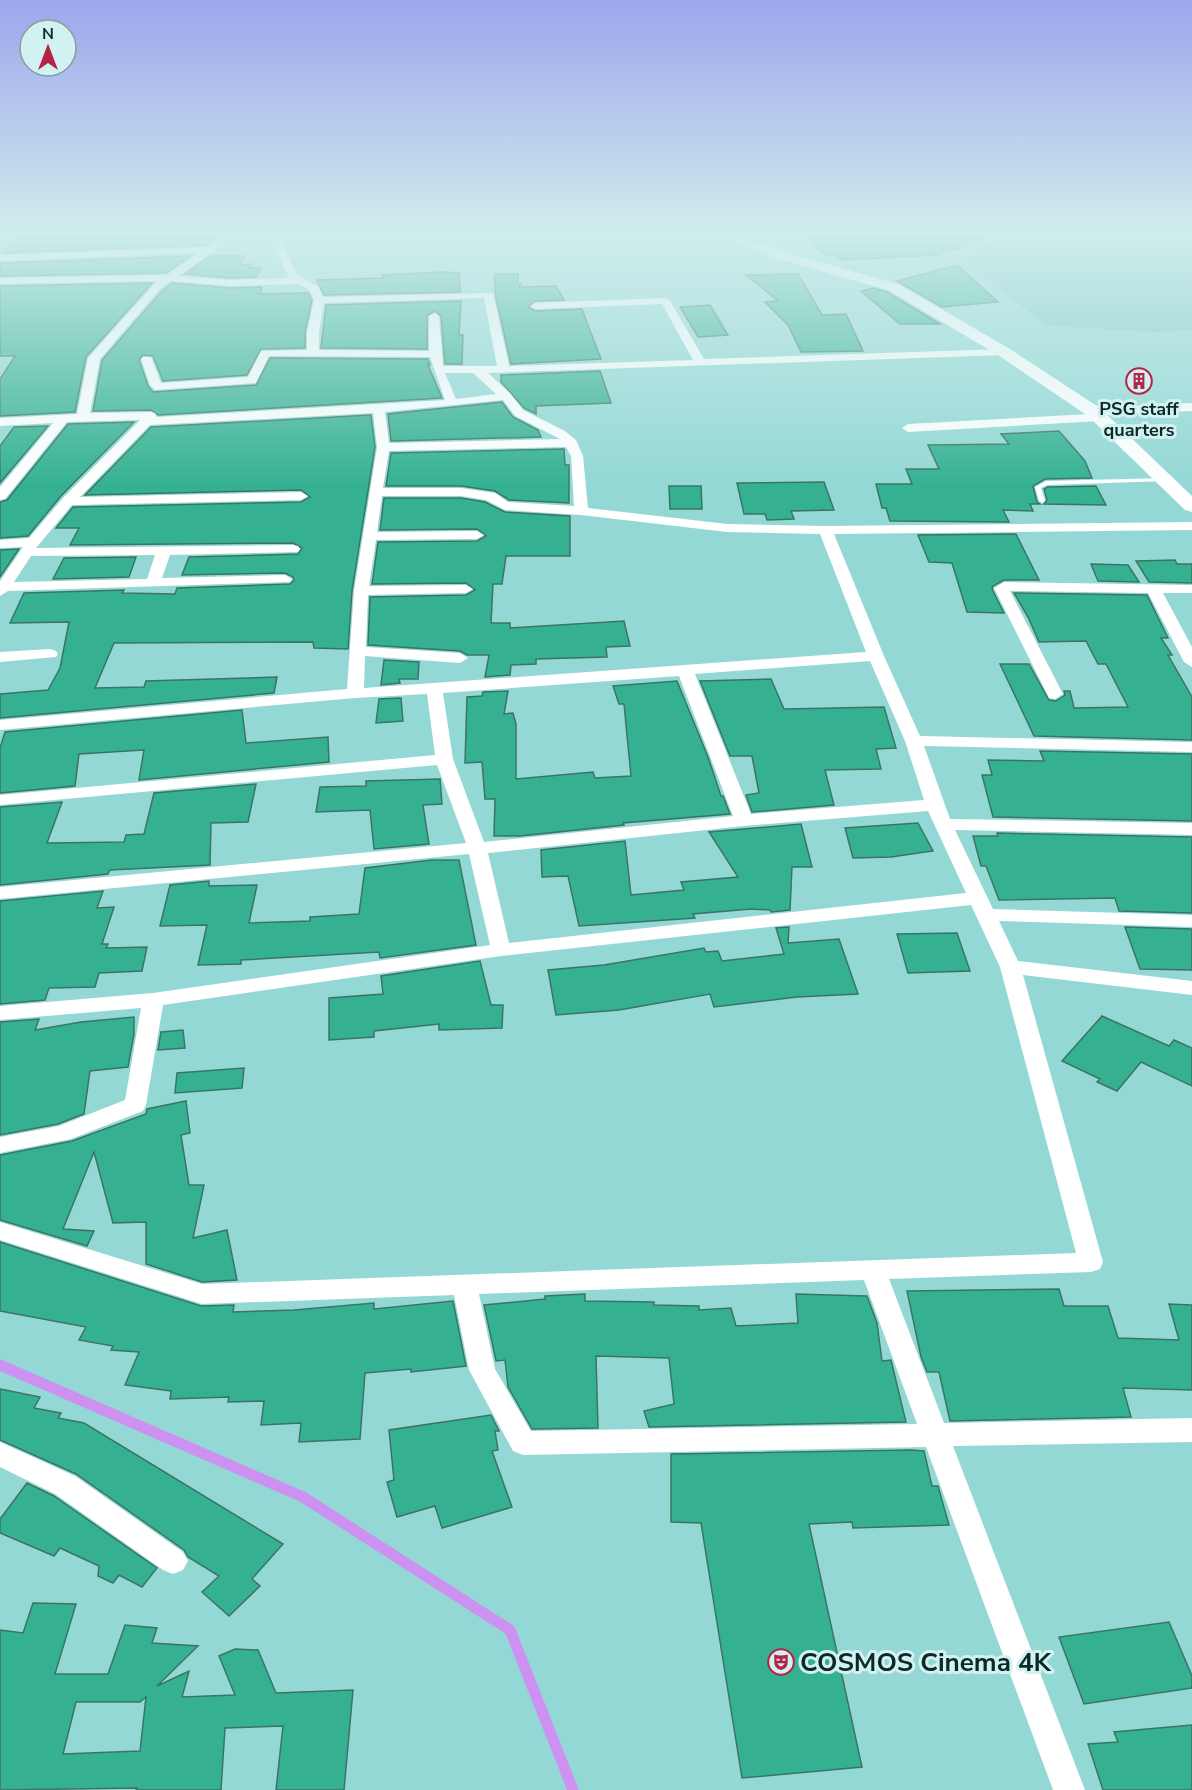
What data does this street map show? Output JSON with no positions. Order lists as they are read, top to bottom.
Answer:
{
  "places": {
    "building": ["PSG staff quarters"],
    "theatre": ["COSMOS Cinema 4K"]
  },
  "north": "top"
}
